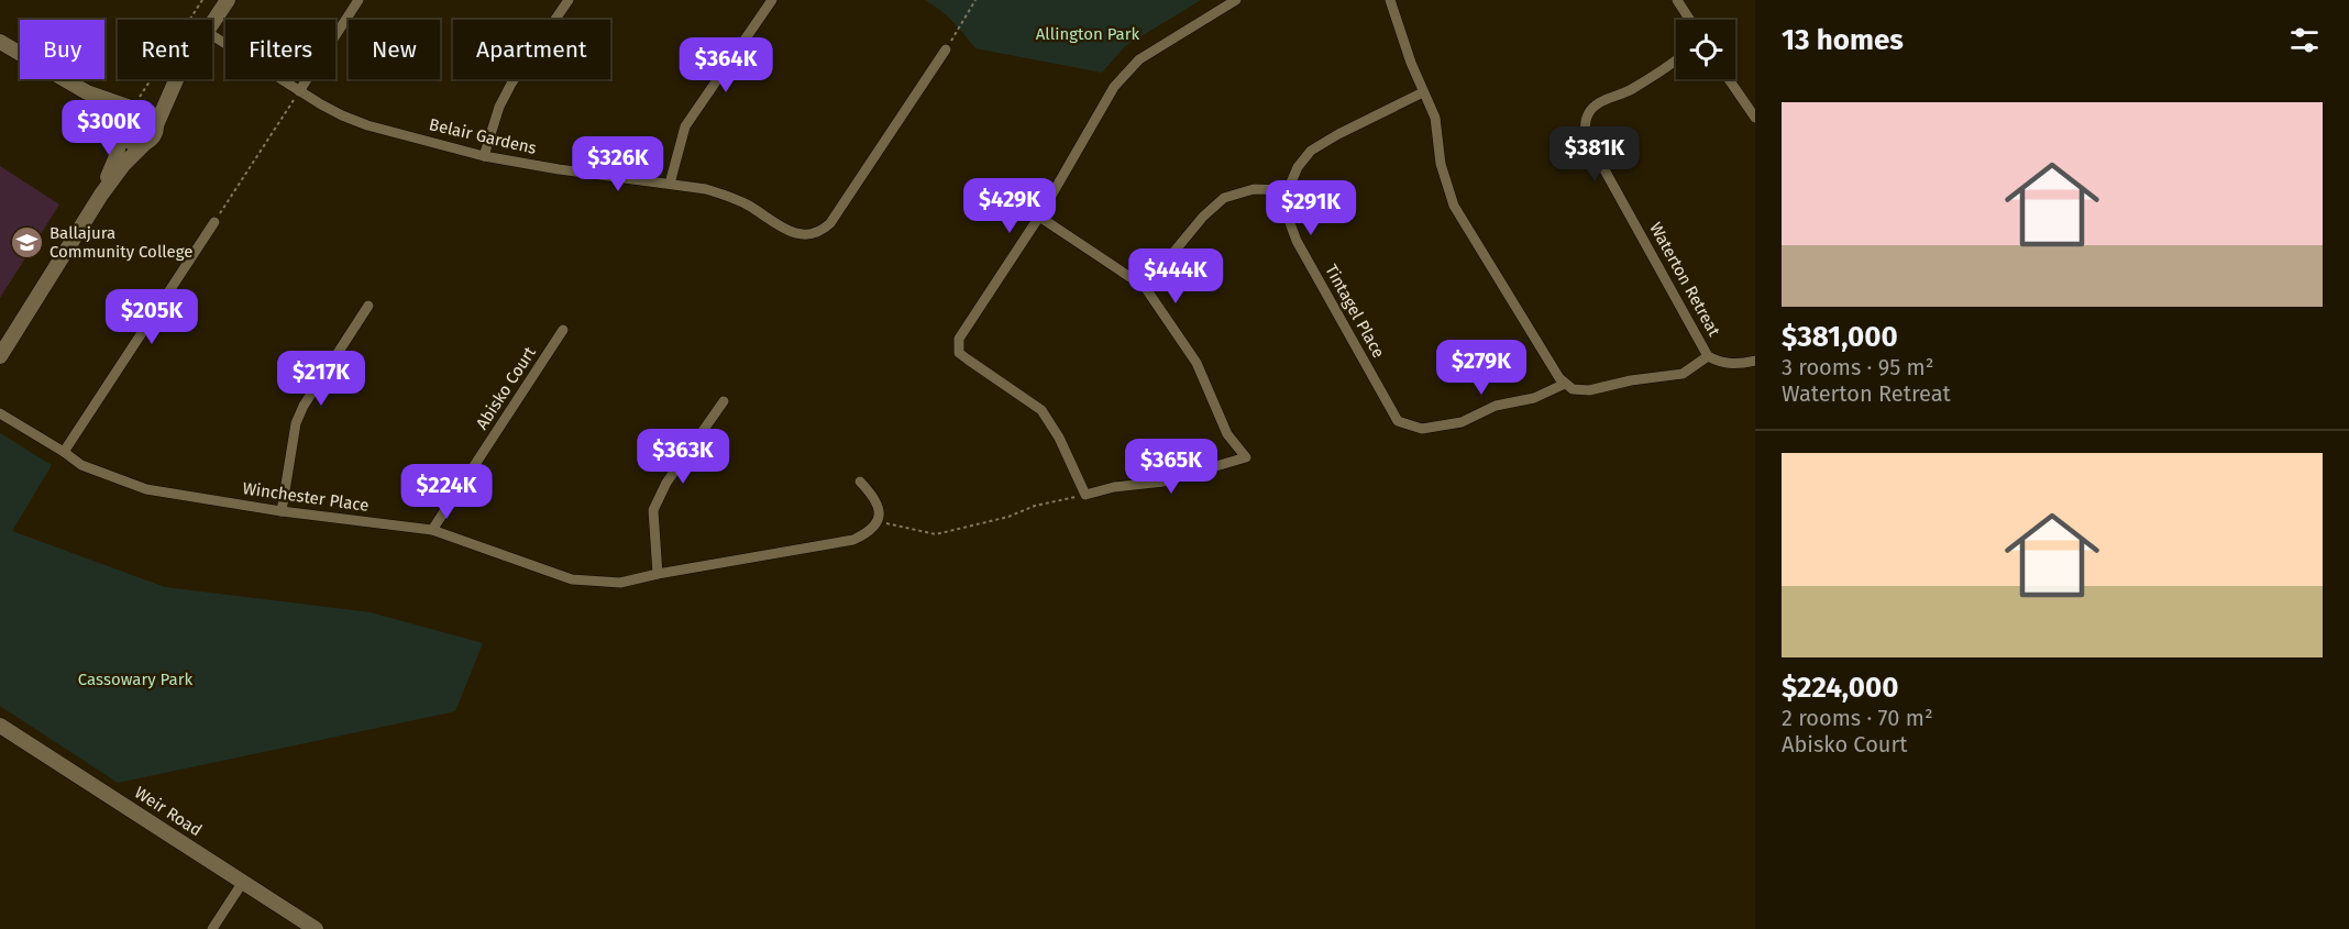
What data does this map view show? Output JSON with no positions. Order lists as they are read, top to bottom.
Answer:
{
  "streets": {
    "street": [
      "Belair Gardens",
      "Waterton Retreat",
      "Tintagel Place",
      "Abisko Court",
      "Winchester Place",
      "Weir Road"
    ]
  },
  "crossings": [
    ["Abisko Court", "Winchester Place"]
  ],
  "parks": ["Allington Park", "Cassowary Park"],
  "places": {
    "school or university": ["Ballajura Community College"]
  },
  "page": {
    "heading": "13 homes",
    "chip": [
      "Buy",
      "Rent",
      "Filters",
      "New",
      "Apartment"
    ],
    "price": [
      "$364K",
      "$300K",
      "$381K",
      "$326K",
      "$429K",
      "$291K",
      "$444K",
      "$205K",
      "$279K",
      "$217K",
      "$363K",
      "$365K",
      "$224K"
    ],
    "list": [
      {
        "name": "$381,000",
        "note": "3 rooms · 95 m² · Waterton Retreat"
      },
      {
        "name": "$224,000",
        "note": "2 rooms · 70 m² · Abisko Court"
      }
    ]
  }
}
